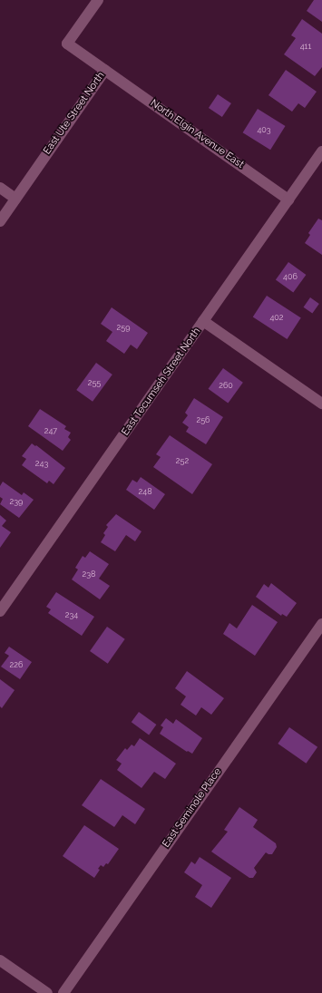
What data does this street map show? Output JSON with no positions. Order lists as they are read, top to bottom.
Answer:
{
  "streets": {
    "street": [
      "East Ute Street North",
      "North Elgin Avenue East",
      "East Tecumseh Street North",
      "East Seminole Place"
    ]
  },
  "crossings": [
    ["East Ute Street North", "North Elgin Avenue East"],
    ["North Elgin Avenue East", "East Tecumseh Street North"]
  ],
  "house_numbers": [
    "411",
    "403",
    "406",
    "402",
    "259",
    "255",
    "260",
    "256",
    "247",
    "252",
    "243",
    "248",
    "239",
    "238",
    "234",
    "226"
  ]
}
